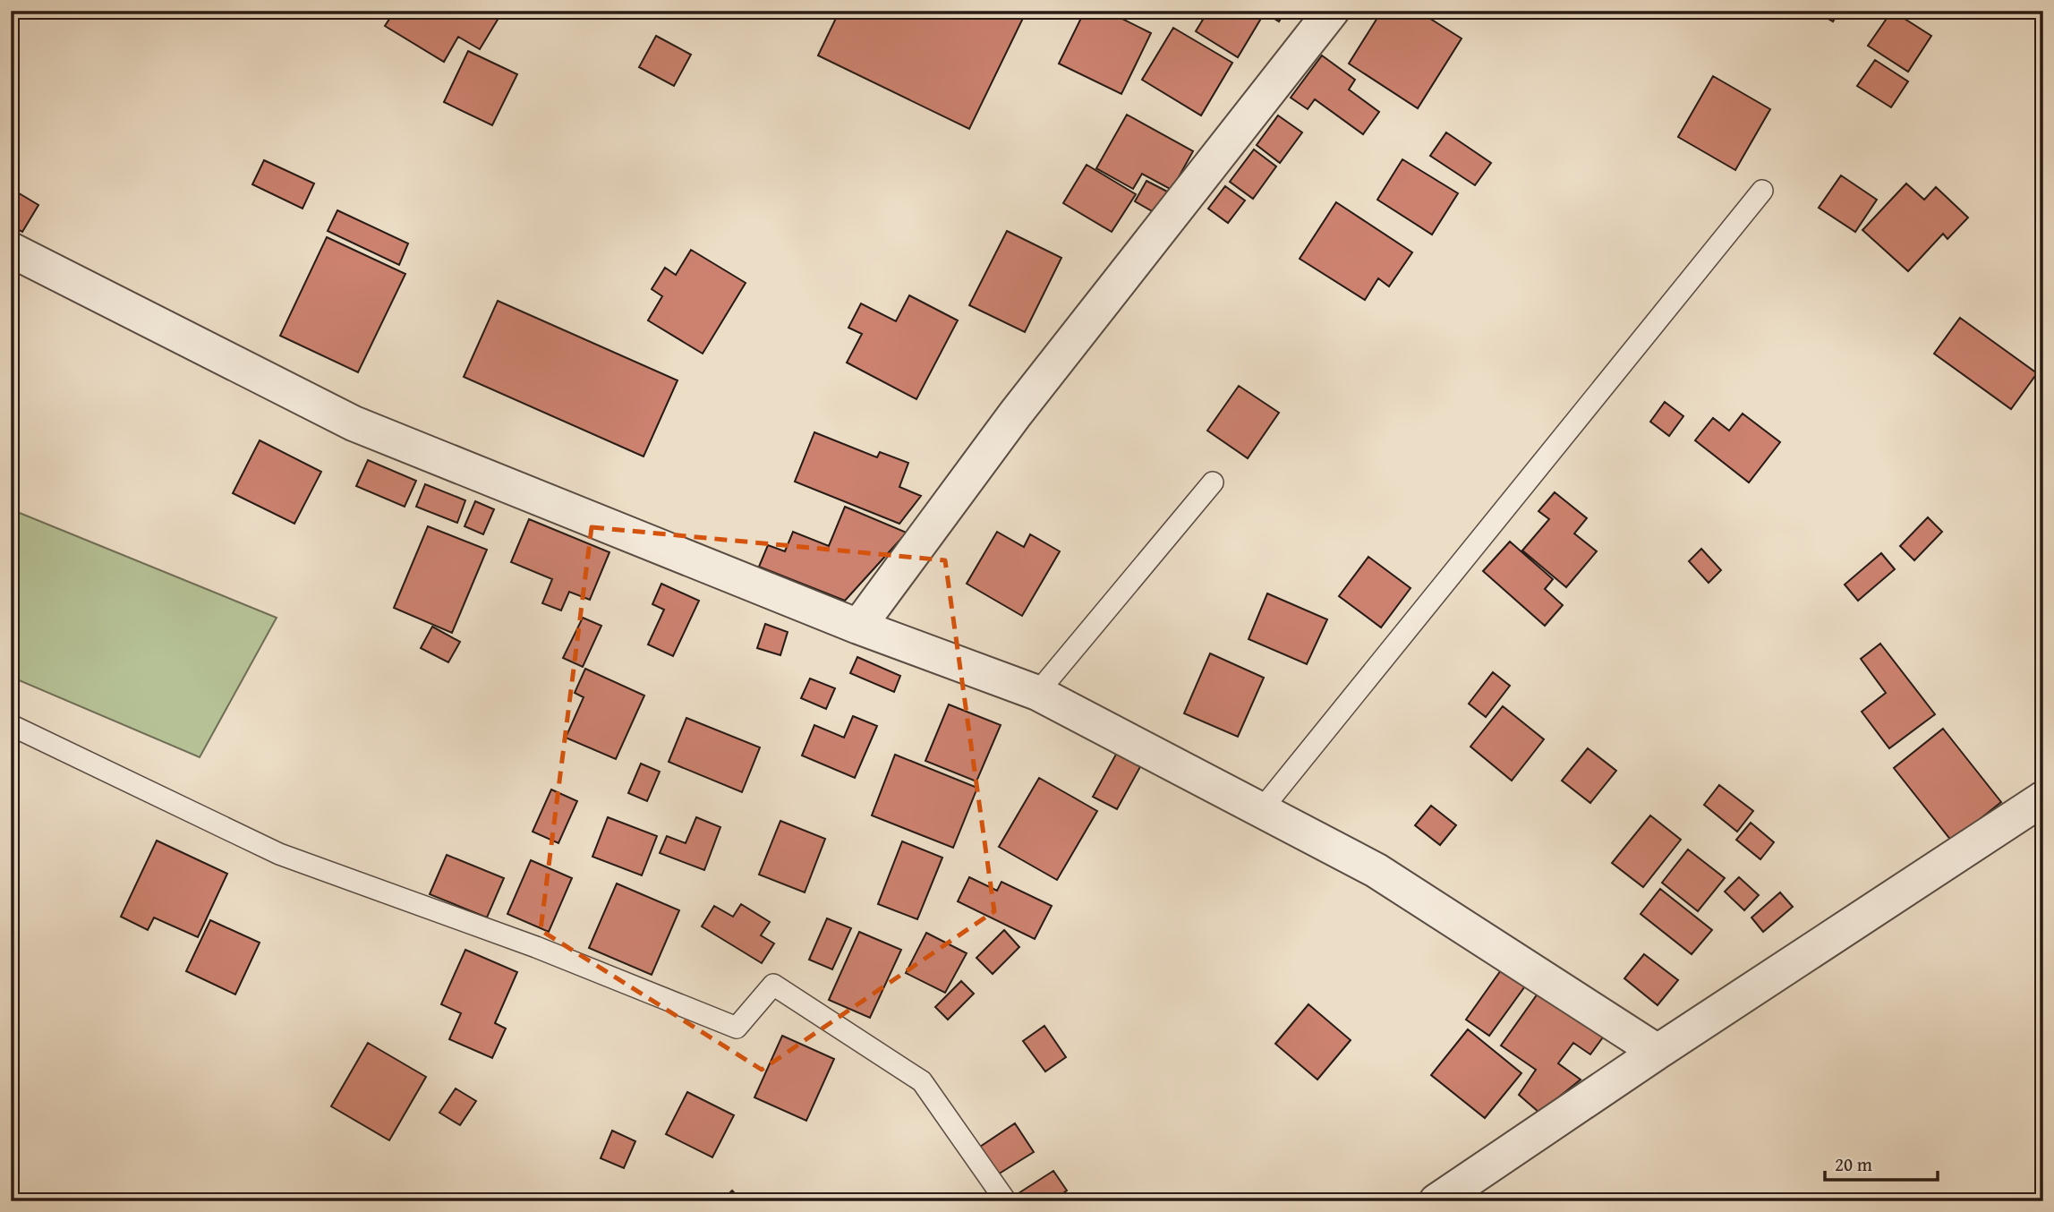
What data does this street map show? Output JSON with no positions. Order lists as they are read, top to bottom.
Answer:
{
  "scale_bar": "20 m"
}
